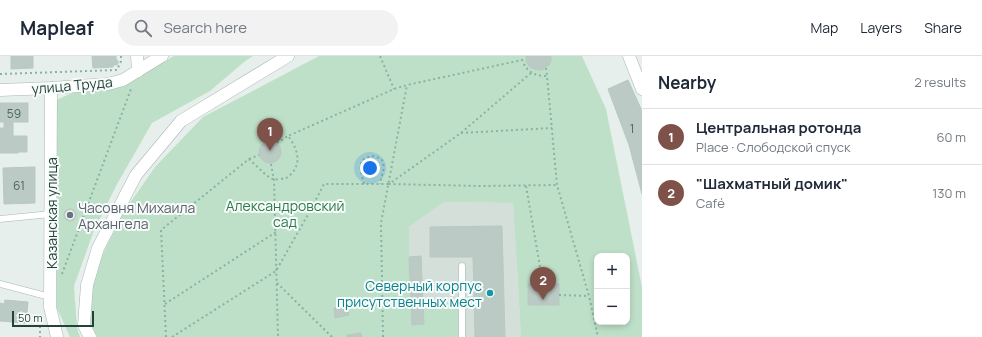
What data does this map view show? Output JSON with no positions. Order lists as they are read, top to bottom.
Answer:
{
  "streets": {
    "street": ["улица Труда", "Казанская улица"]
  },
  "crossings": [
    ["улица Труда", "Казанская улица"]
  ],
  "parks": ["Александровский сад"],
  "places": ["Часовня Михаила Архангела", "Северный корпус присутственных мест"],
  "house_numbers": ["59", "1", "61"],
  "scale_bar": "50 m",
  "page": {
    "header": "Mapleaf",
    "search": "Search here",
    "nav": ["Map", "Layers", "Share"],
    "heading": ["Nearby", "2 results"],
    "list": [
      {
        "mark": "1",
        "name": "Центральная ротонда",
        "note": "Place · Слободской спуск",
        "value": "60 m"
      },
      {
        "mark": "2",
        "name": "\"Шахматный домик\"",
        "note": "Café",
        "value": "130 m"
      }
    ],
    "pins": ["1", "2"],
    "map_buttons": ["+", "−"],
    "scale": "50 m"
  }
}
